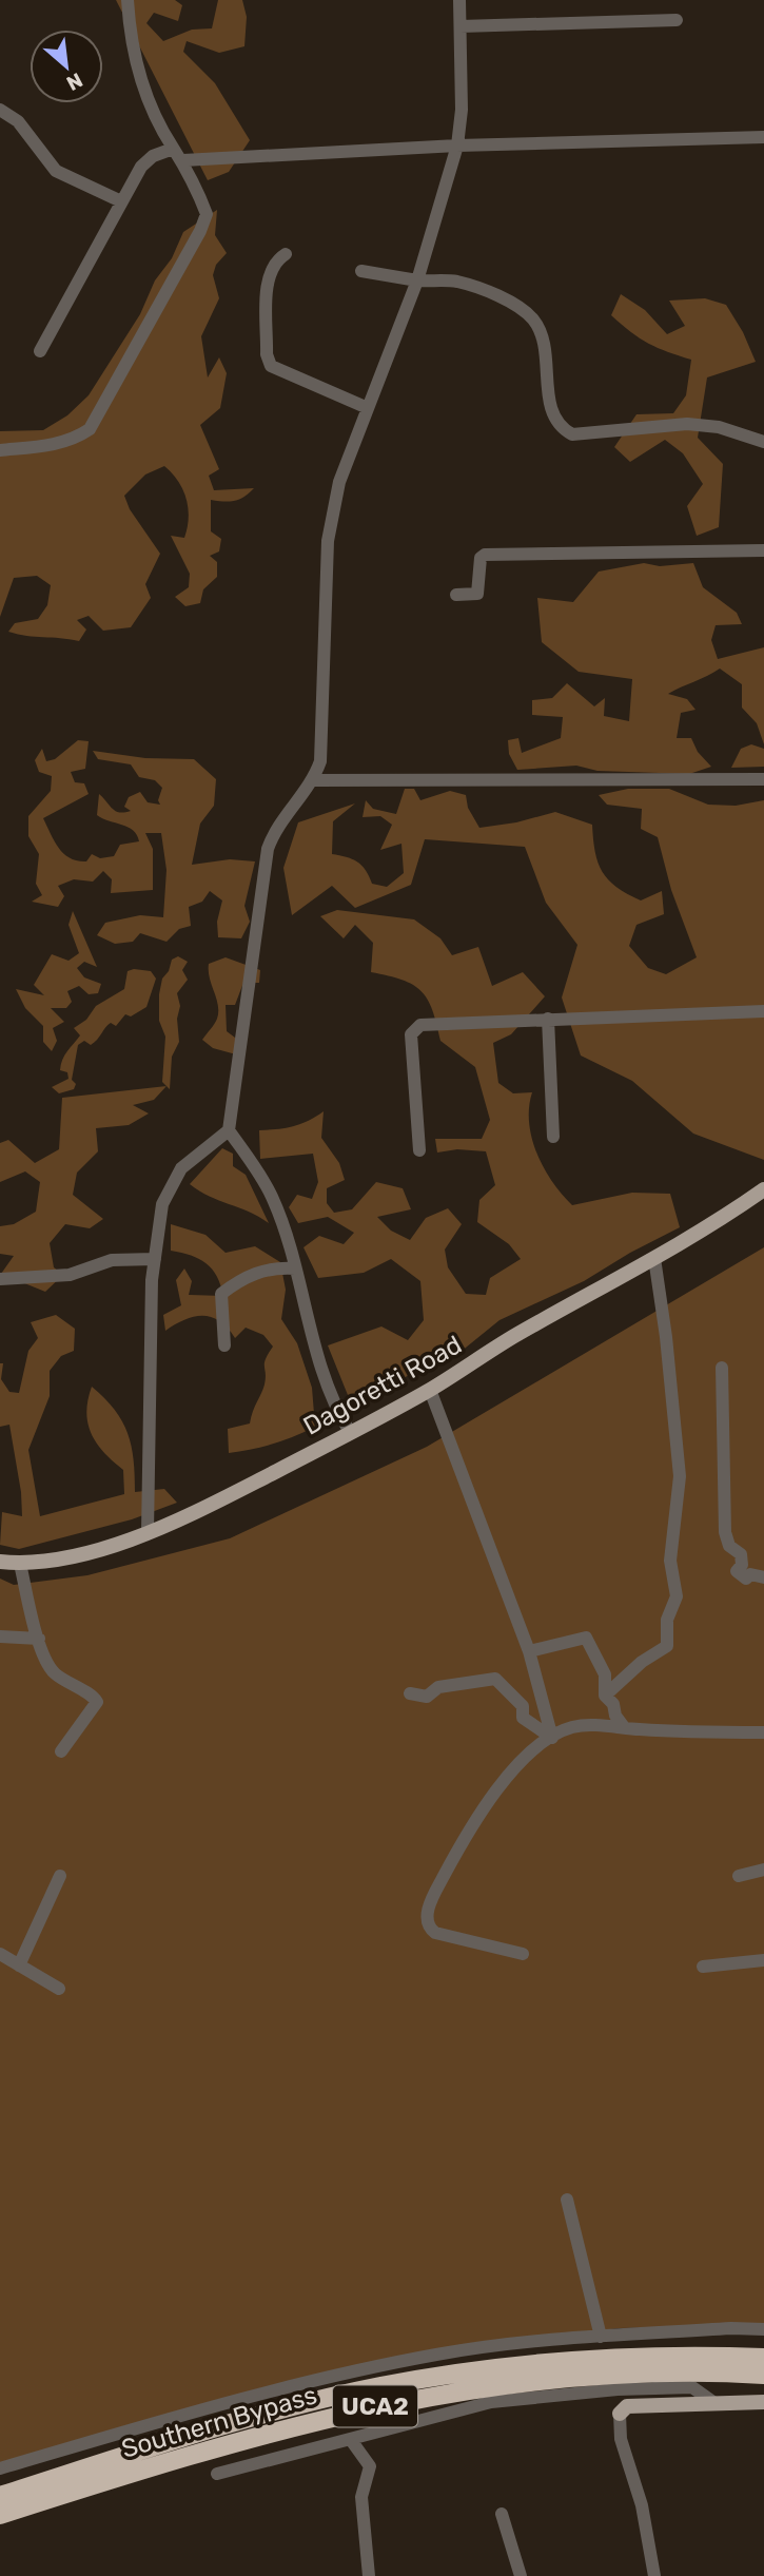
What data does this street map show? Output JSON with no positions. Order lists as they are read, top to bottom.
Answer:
{
  "streets": {
    "highway": ["UCA2", "Southern Bypass"],
    "main road": ["Dagoretti Road"]
  },
  "north": "bottom right"
}
